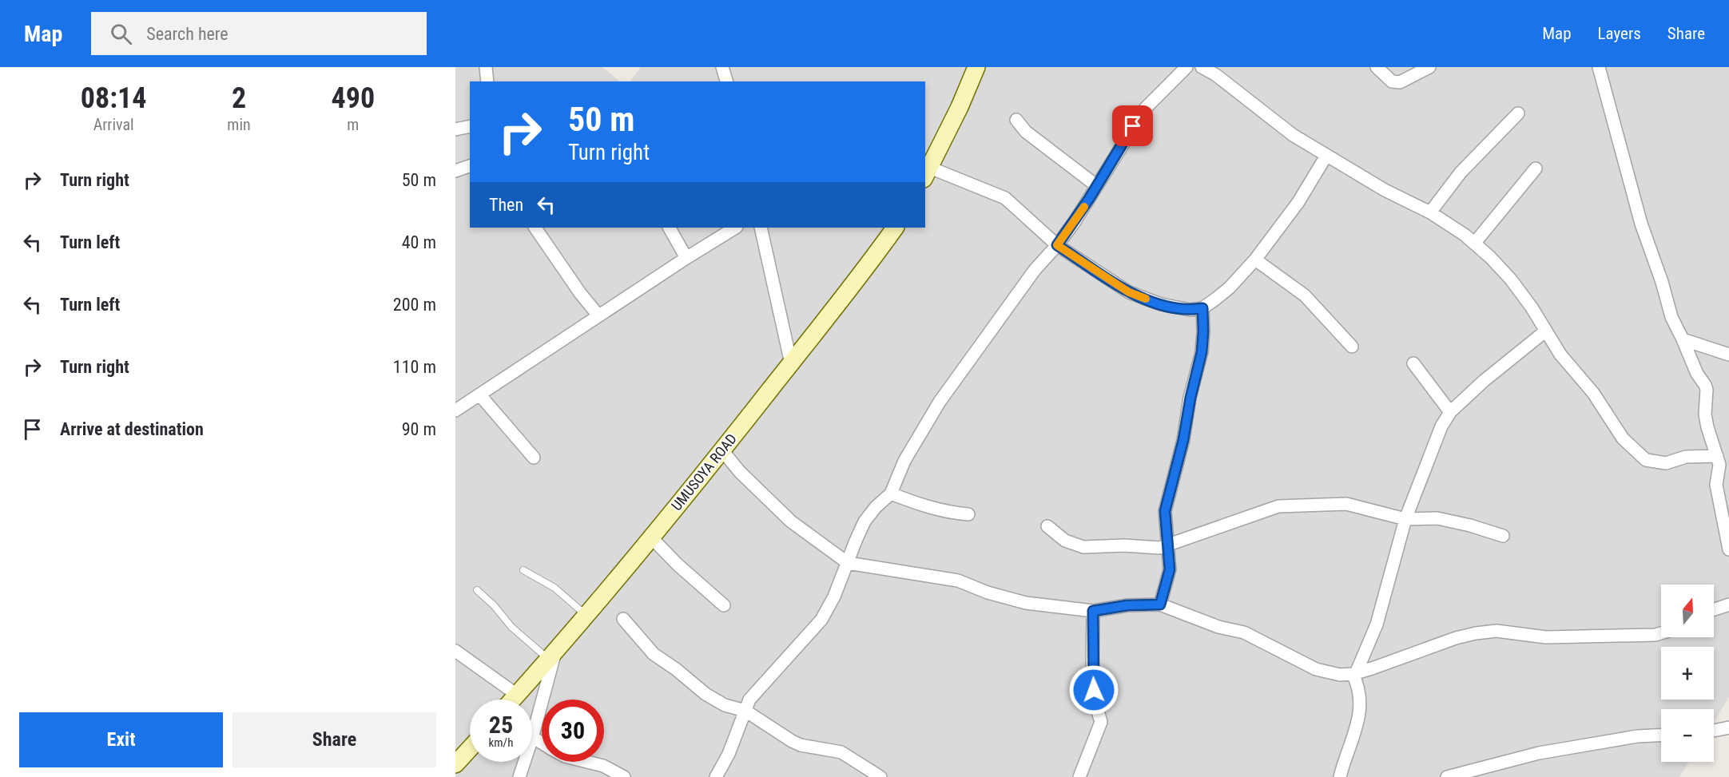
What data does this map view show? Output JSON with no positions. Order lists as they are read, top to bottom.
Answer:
{
  "streets": {
    "main road": ["UMUSOYA ROAD"]
  },
  "north": "top",
  "page": {
    "header": "Map",
    "search": "Search here",
    "nav": ["Map", "Layers", "Share"],
    "eta": [
      "08:14",
      "Arrival",
      "2",
      "min",
      "490",
      "m"
    ],
    "turn": ["50 m", "Turn right"],
    "list": [
      {
        "name": "Turn right",
        "value": "50 m"
      },
      {
        "name": "Turn left",
        "value": "40 m"
      },
      {
        "name": "Turn left",
        "value": "200 m"
      },
      {
        "name": "Turn right",
        "value": "110 m"
      },
      {
        "name": "Arrive at destination",
        "value": "90 m"
      }
    ],
    "then": "Then",
    "map_buttons": ["+", "−"],
    "speed": "25 km/h",
    "limit": "30",
    "buttons": ["Exit", "Share"]
  }
}
